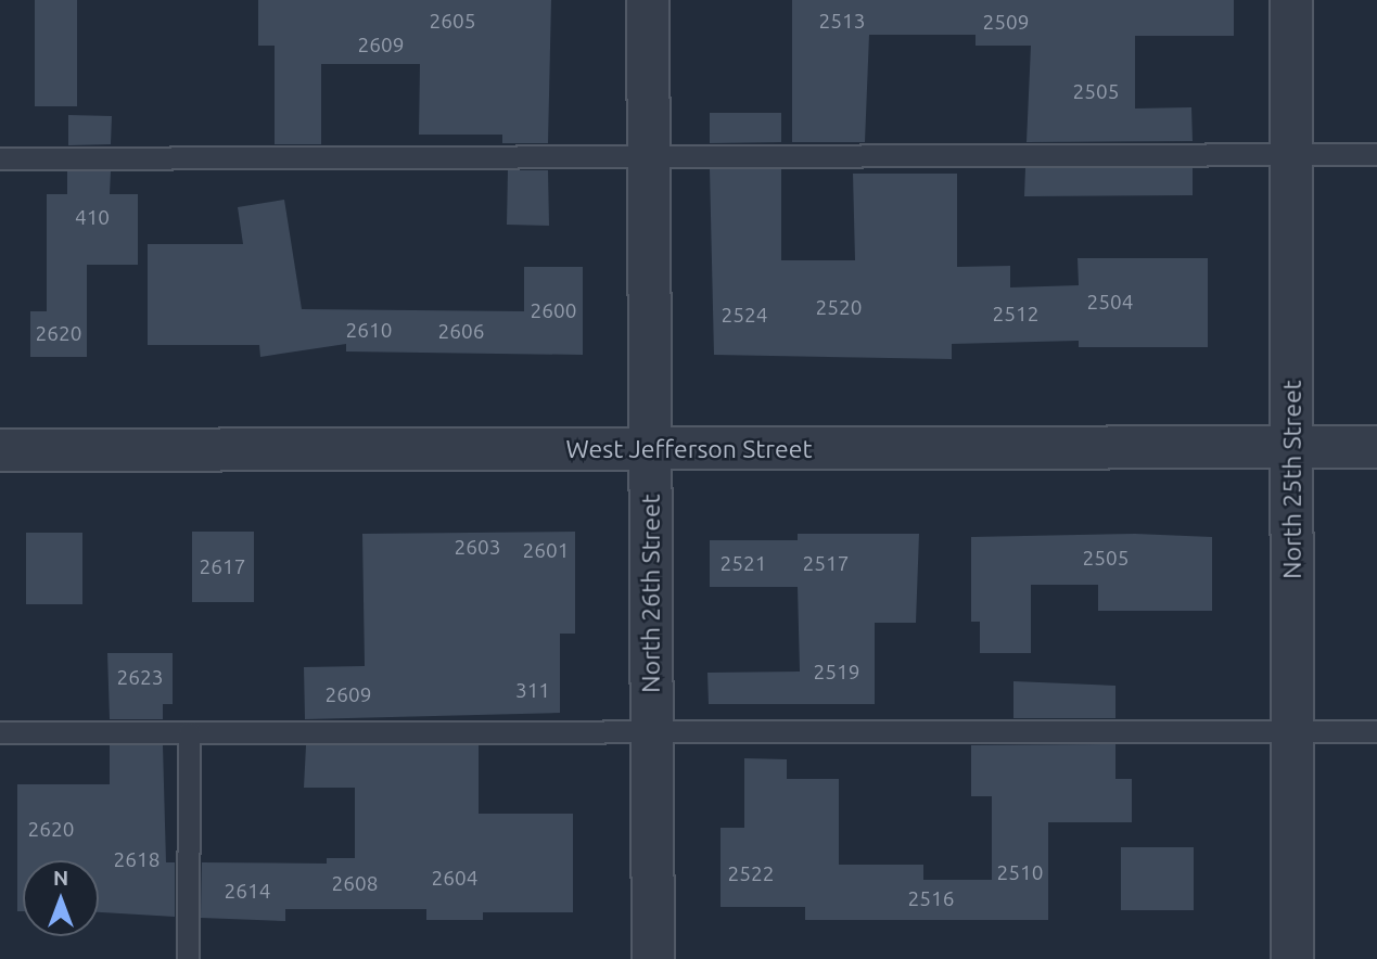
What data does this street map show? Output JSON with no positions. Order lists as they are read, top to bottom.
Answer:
{
  "streets": {
    "street": ["West Jefferson Street", "North 25th Street", "North 26th Street"]
  },
  "crossings": [
    ["West Jefferson Street", "North 25th Street"],
    ["West Jefferson Street", "North 26th Street"]
  ],
  "house_numbers": [
    "2605",
    "2513",
    "2509",
    "2609",
    "2505",
    "410",
    "2504",
    "2520",
    "2600",
    "2512",
    "2524",
    "2610",
    "2606",
    "2620",
    "2603",
    "2601",
    "2505",
    "2521",
    "2517",
    "2617",
    "2519",
    "2623",
    "311",
    "2609",
    "2620",
    "2618",
    "2510",
    "2522",
    "2604",
    "2608",
    "2614",
    "2516"
  ],
  "north": "top"
}
